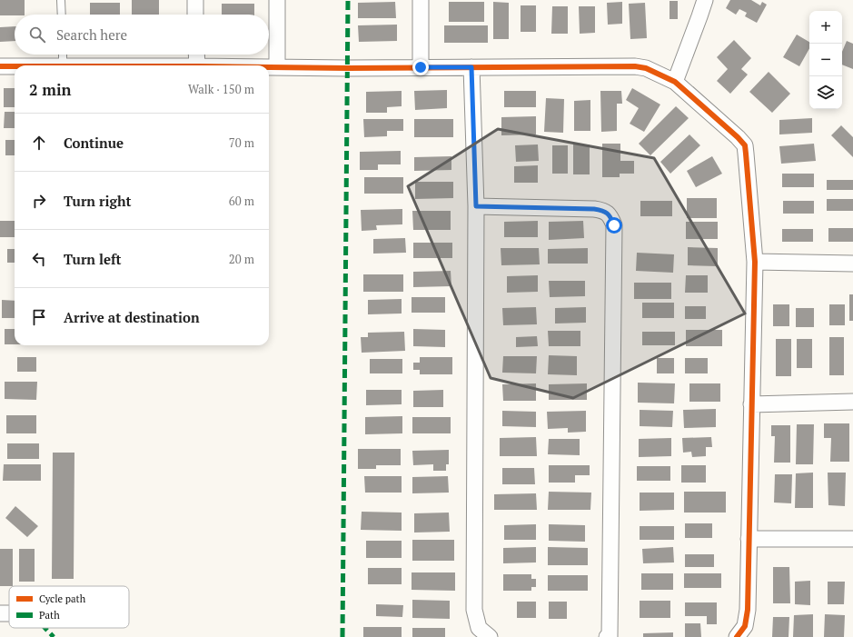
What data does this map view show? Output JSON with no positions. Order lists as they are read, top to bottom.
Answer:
{
  "legend": ["Cycle path", "Path"],
  "page": {
    "map_buttons": ["+", "−"],
    "search": "Search here",
    "heading": ["2 min", "Walk · 150 m"],
    "list": [
      ["Continue", "70 m"],
      ["Turn right", "60 m"],
      ["Turn left", "20 m"],
      "Arrive at destination"
    ]
  }
}
